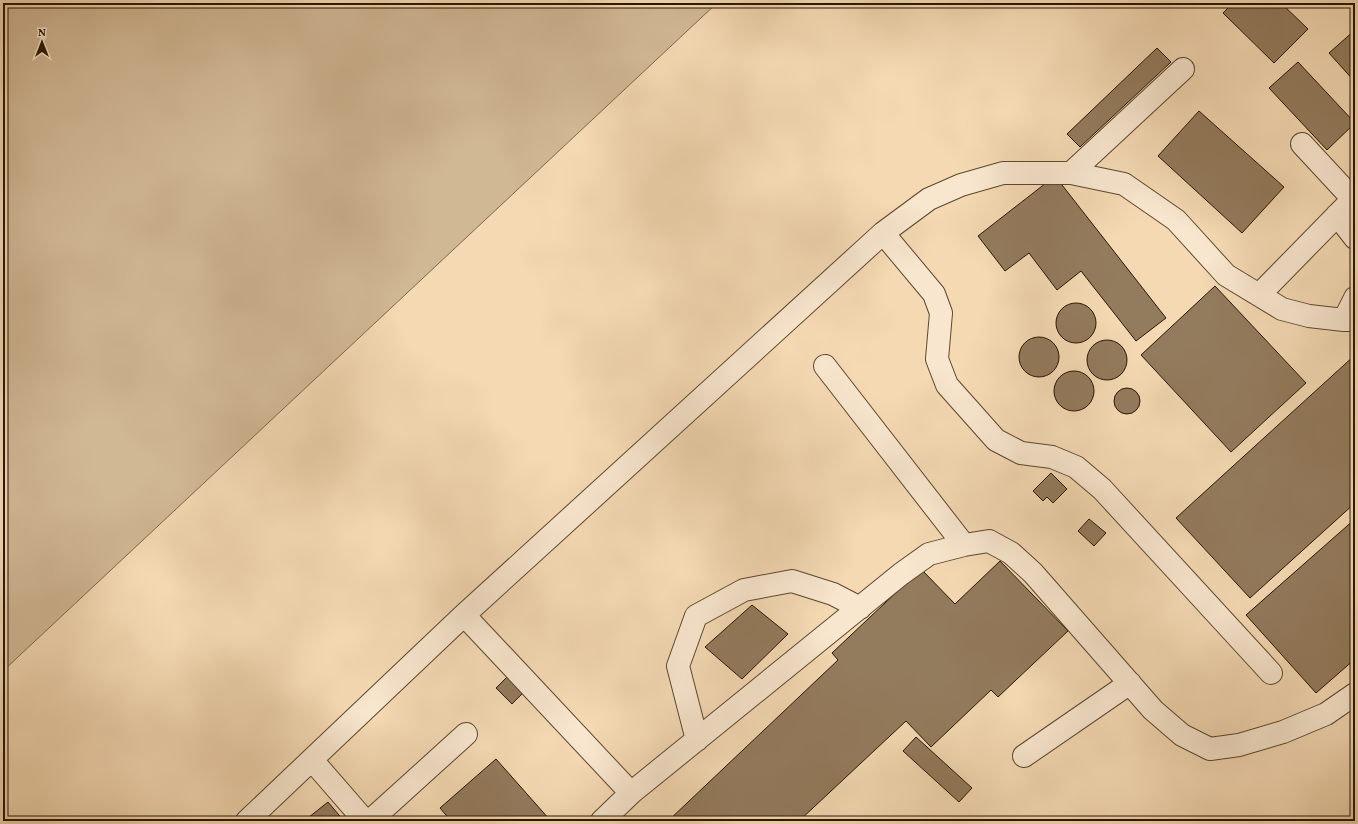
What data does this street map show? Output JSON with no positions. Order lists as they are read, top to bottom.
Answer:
{
  "north": "top"
}
